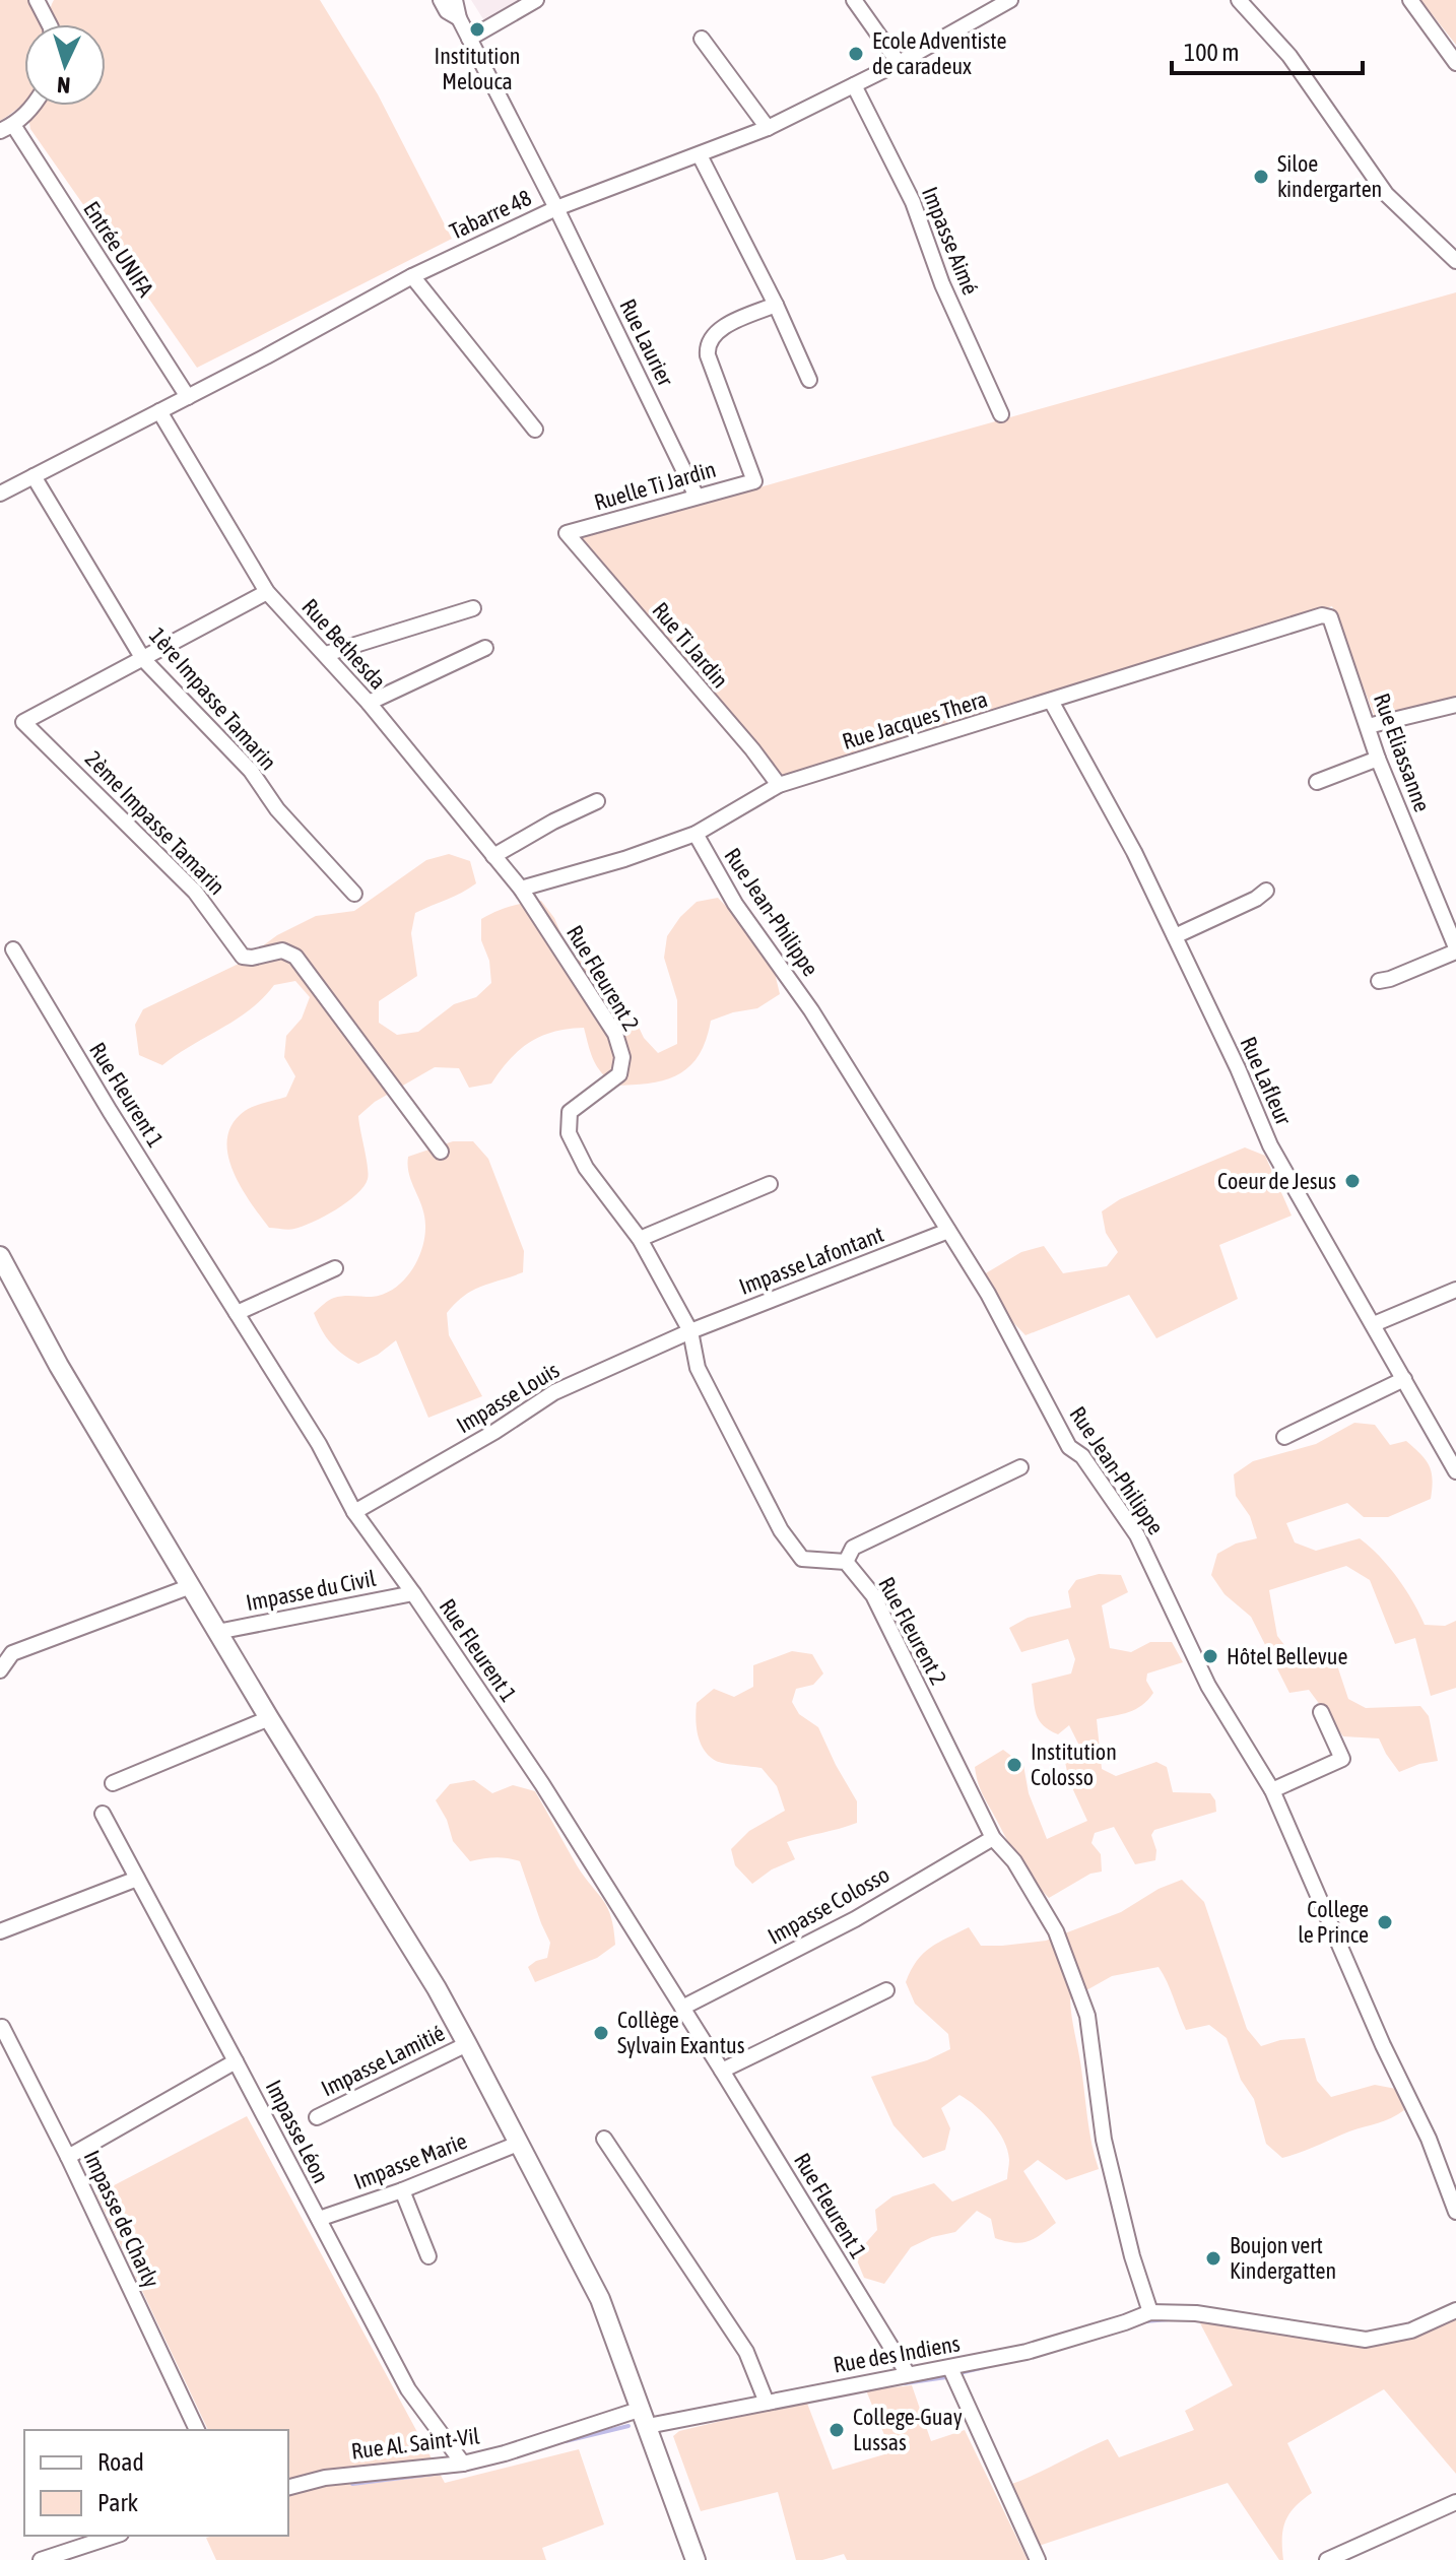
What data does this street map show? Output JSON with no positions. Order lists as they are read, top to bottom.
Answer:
{
  "streets": {
    "street": [
      "Tabarre 48",
      "Impasse Aimé",
      "Entrée UNIFA",
      "Rue Laurier",
      "Ruelle Ti Jardin",
      "Rue Bethesda",
      "Rue Ti Jardin",
      "1ère Impasse Tamarin",
      "Rue Jacques Thera",
      "Rue Eliassanne",
      "2ème Impasse Tamarin",
      "Rue Jean-Philippe",
      "Rue Fleurent 2",
      "Rue Lafleur",
      "Rue Fleurent 1",
      "Impasse Lafontant",
      "Impasse Louis",
      "Impasse du Civil",
      "Impasse Colosso",
      "Impasse Lamitié",
      "Impasse Léon",
      "Impasse Marie",
      "Impasse de Charly",
      "Rue des Indiens",
      "Rue Al. Saint-Vil"
    ]
  },
  "crossings": [
    ["Tabarre 48", "Impasse Aimé"],
    ["Tabarre 48", "Entrée UNIFA"],
    ["Tabarre 48", "Rue Laurier"],
    ["Tabarre 48", "Rue Bethesda"],
    ["Tabarre 48", "1ère Impasse Tamarin"],
    ["Rue Laurier", "Ruelle Ti Jardin"],
    ["Ruelle Ti Jardin", "Rue Ti Jardin"],
    ["Rue Bethesda", "Rue Jacques Thera"],
    ["Rue Bethesda", "Rue Fleurent 2"],
    ["Rue Ti Jardin", "Rue Jacques Thera"],
    ["1ère Impasse Tamarin", "2ème Impasse Tamarin"],
    ["Rue Jacques Thera", "Rue Eliassanne"],
    ["Rue Jacques Thera", "Rue Jean-Philippe"],
    ["Rue Jacques Thera", "Rue Fleurent 2"],
    ["Rue Jacques Thera", "Rue Lafleur"],
    ["Rue Jean-Philippe", "Impasse Lafontant"],
    ["Rue Fleurent 2", "Impasse Lafontant"],
    ["Rue Fleurent 2", "Impasse Louis"],
    ["Rue Fleurent 2", "Impasse Colosso"],
    ["Rue Fleurent 2", "Rue des Indiens"],
    ["Rue Fleurent 1", "Impasse Louis"],
    ["Rue Fleurent 1", "Impasse du Civil"],
    ["Rue Fleurent 1", "Impasse Colosso"],
    ["Rue Fleurent 1", "Rue des Indiens"],
    ["Impasse Lafontant", "Impasse Louis"],
    ["Impasse Léon", "Impasse Marie"],
    ["Impasse Léon", "Rue Al. Saint-Vil"],
    ["Rue des Indiens", "Rue Al. Saint-Vil"]
  ],
  "places": [
    "Institution Melouca",
    "Ecole Adventiste de caradeux",
    "Siloe kindergarten",
    "Coeur de Jesus",
    "Hôtel Bellevue",
    "Institution Colosso",
    "College le Prince",
    "Collège Sylvain Exantus",
    "Boujon vert Kindergatten",
    "College-Guay Lussas"
  ],
  "legend": ["Road", "Park"],
  "scale_bar": "100 m",
  "north": "bottom"
}
